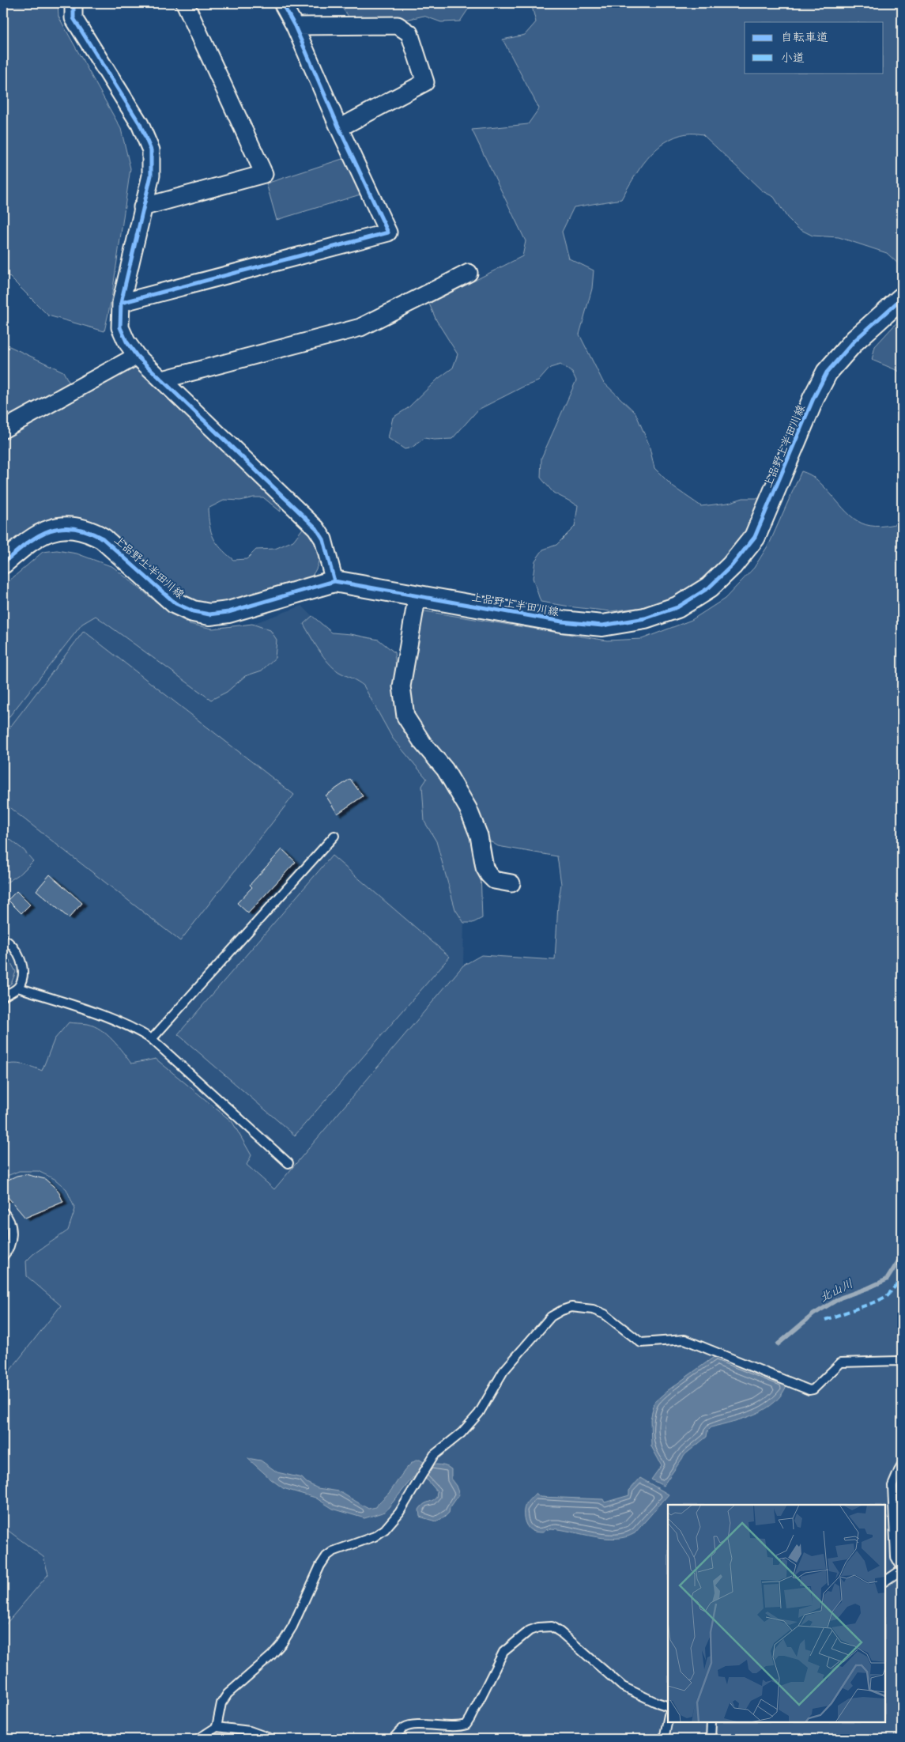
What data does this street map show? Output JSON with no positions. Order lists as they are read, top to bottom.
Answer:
{
  "streets": {
    "street": ["上品野上半田川線"]
  },
  "water": ["北山川"],
  "legend": ["自転車道", "小道"]
}
